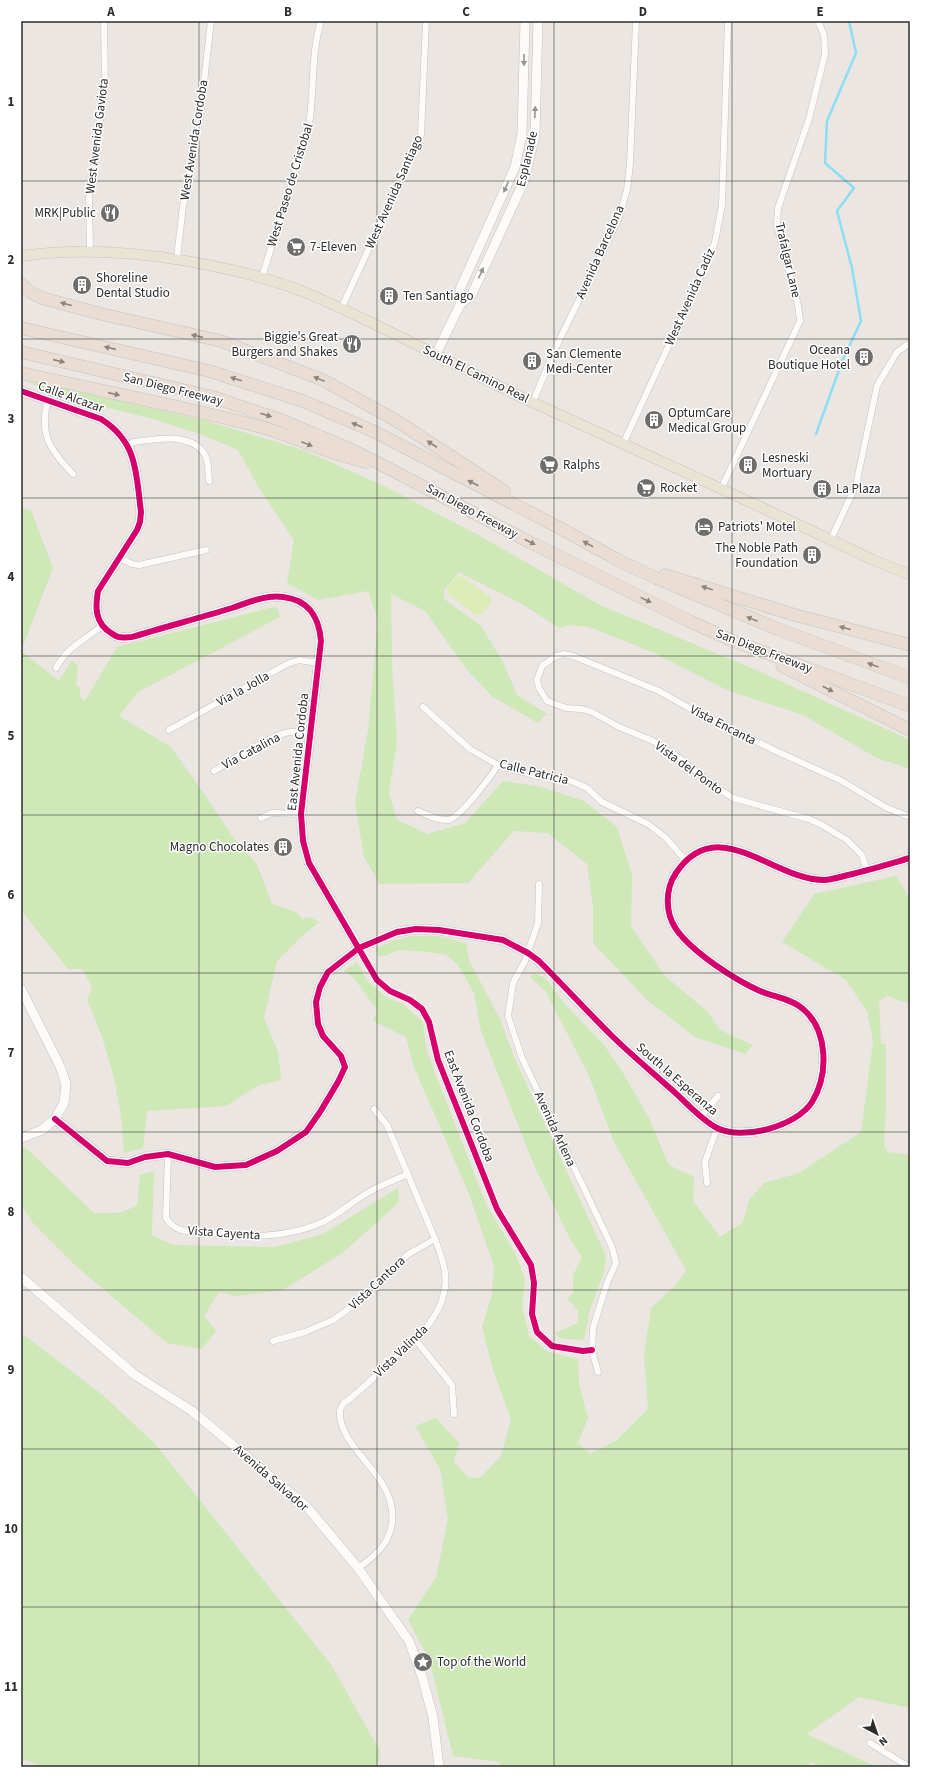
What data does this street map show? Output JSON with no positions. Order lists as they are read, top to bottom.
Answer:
{
  "streets": {
    "highway": ["San Diego Freeway"],
    "main road": ["South El Camino Real"],
    "street": [
      "West Avenida Gaviota",
      "West Avenida Cordoba",
      "Esplanade",
      "West Paseo de Cristobal",
      "West Avenida Santiago",
      "Avenida Barcelona",
      "Trafalgar Lane",
      "West Avenida Cadiz",
      "Calle Alcazar",
      "Via la Jolla",
      "Vista Encanta",
      "Via Catalina",
      "East Avenida Cordoba",
      "Vista del Ponto",
      "Calle Patricia",
      "South la Esperanza",
      "Avenida Arlena",
      "Vista Cayenta",
      "Vista Cantora",
      "Vista Valinda",
      "Avenida Salvador"
    ]
  },
  "crossings": [
    ["West Avenida Gaviota", "South El Camino Real"],
    ["West Avenida Cordoba", "South El Camino Real"],
    ["Esplanade", "South El Camino Real"],
    ["West Paseo de Cristobal", "South El Camino Real"],
    ["West Avenida Santiago", "South El Camino Real"],
    ["Avenida Barcelona", "South El Camino Real"],
    ["Trafalgar Lane", "South El Camino Real"],
    ["West Avenida Cadiz", "South El Camino Real"],
    ["Via la Jolla", "East Avenida Cordoba"],
    ["Vista Encanta", "Vista del Ponto"],
    ["Via Catalina", "East Avenida Cordoba"],
    ["East Avenida Cordoba", "South la Esperanza"],
    ["East Avenida Cordoba", "Avenida Arlena"],
    ["Vista del Ponto", "South la Esperanza"],
    ["Calle Patricia", "South la Esperanza"],
    ["South la Esperanza", "Avenida Arlena"],
    ["South la Esperanza", "Vista Cayenta"],
    ["Vista Cayenta", "Vista Valinda"],
    ["Vista Cantora", "Vista Valinda"],
    ["Vista Valinda", "Avenida Salvador"]
  ],
  "places": {
    "restaurant": ["MRK|Public", "Biggie's Great Burgers and Shakes"],
    "supermarket": ["7-Eleven", "Ralphs", "Rocket"],
    "building": [
      "Shoreline Dental Studio",
      "Ten Santiago",
      "Oceana Boutique Hotel",
      "San Clemente Medi-Center",
      "OptumCare Medical Group",
      "Lesneski Mortuary",
      "La Plaza",
      "The Noble Path Foundation",
      "Magno Chocolates"
    ],
    "hotel": ["Patriots' Motel"],
    "place": ["Top of the World"]
  },
  "north": "bottom right",
  "grid": {
    "columns": [
      "A",
      "B",
      "C",
      "D",
      "E"
    ],
    "rows": [
      "1",
      "2",
      "3",
      "4",
      "5",
      "6",
      "7",
      "8",
      "9",
      "10",
      "11"
    ]
  }
}
